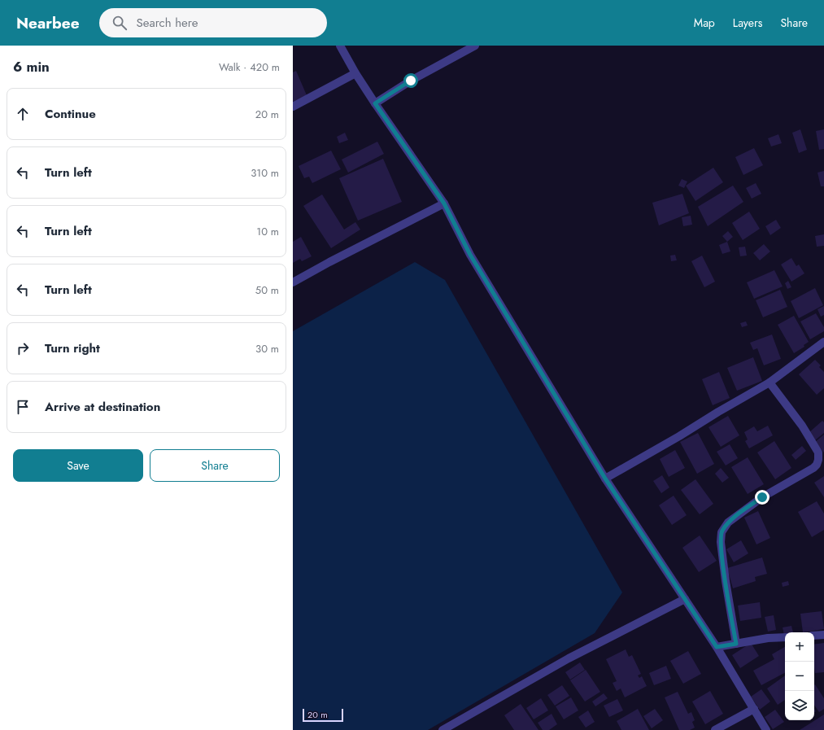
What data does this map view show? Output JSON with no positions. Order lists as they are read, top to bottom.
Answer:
{
  "scale_bar": "20 m",
  "page": {
    "header": "Nearbee",
    "search": "Search here",
    "nav": ["Map", "Layers", "Share"],
    "heading": ["6 min", "Walk · 420 m"],
    "list": [
      ["Continue", "20 m"],
      ["Turn left", "310 m"],
      ["Turn left", "10 m"],
      ["Turn left", "50 m"],
      ["Turn right", "30 m"],
      "Arrive at destination"
    ],
    "buttons": ["Save", "Share"],
    "map_buttons": ["+", "−"],
    "scale": "20 m"
  }
}
